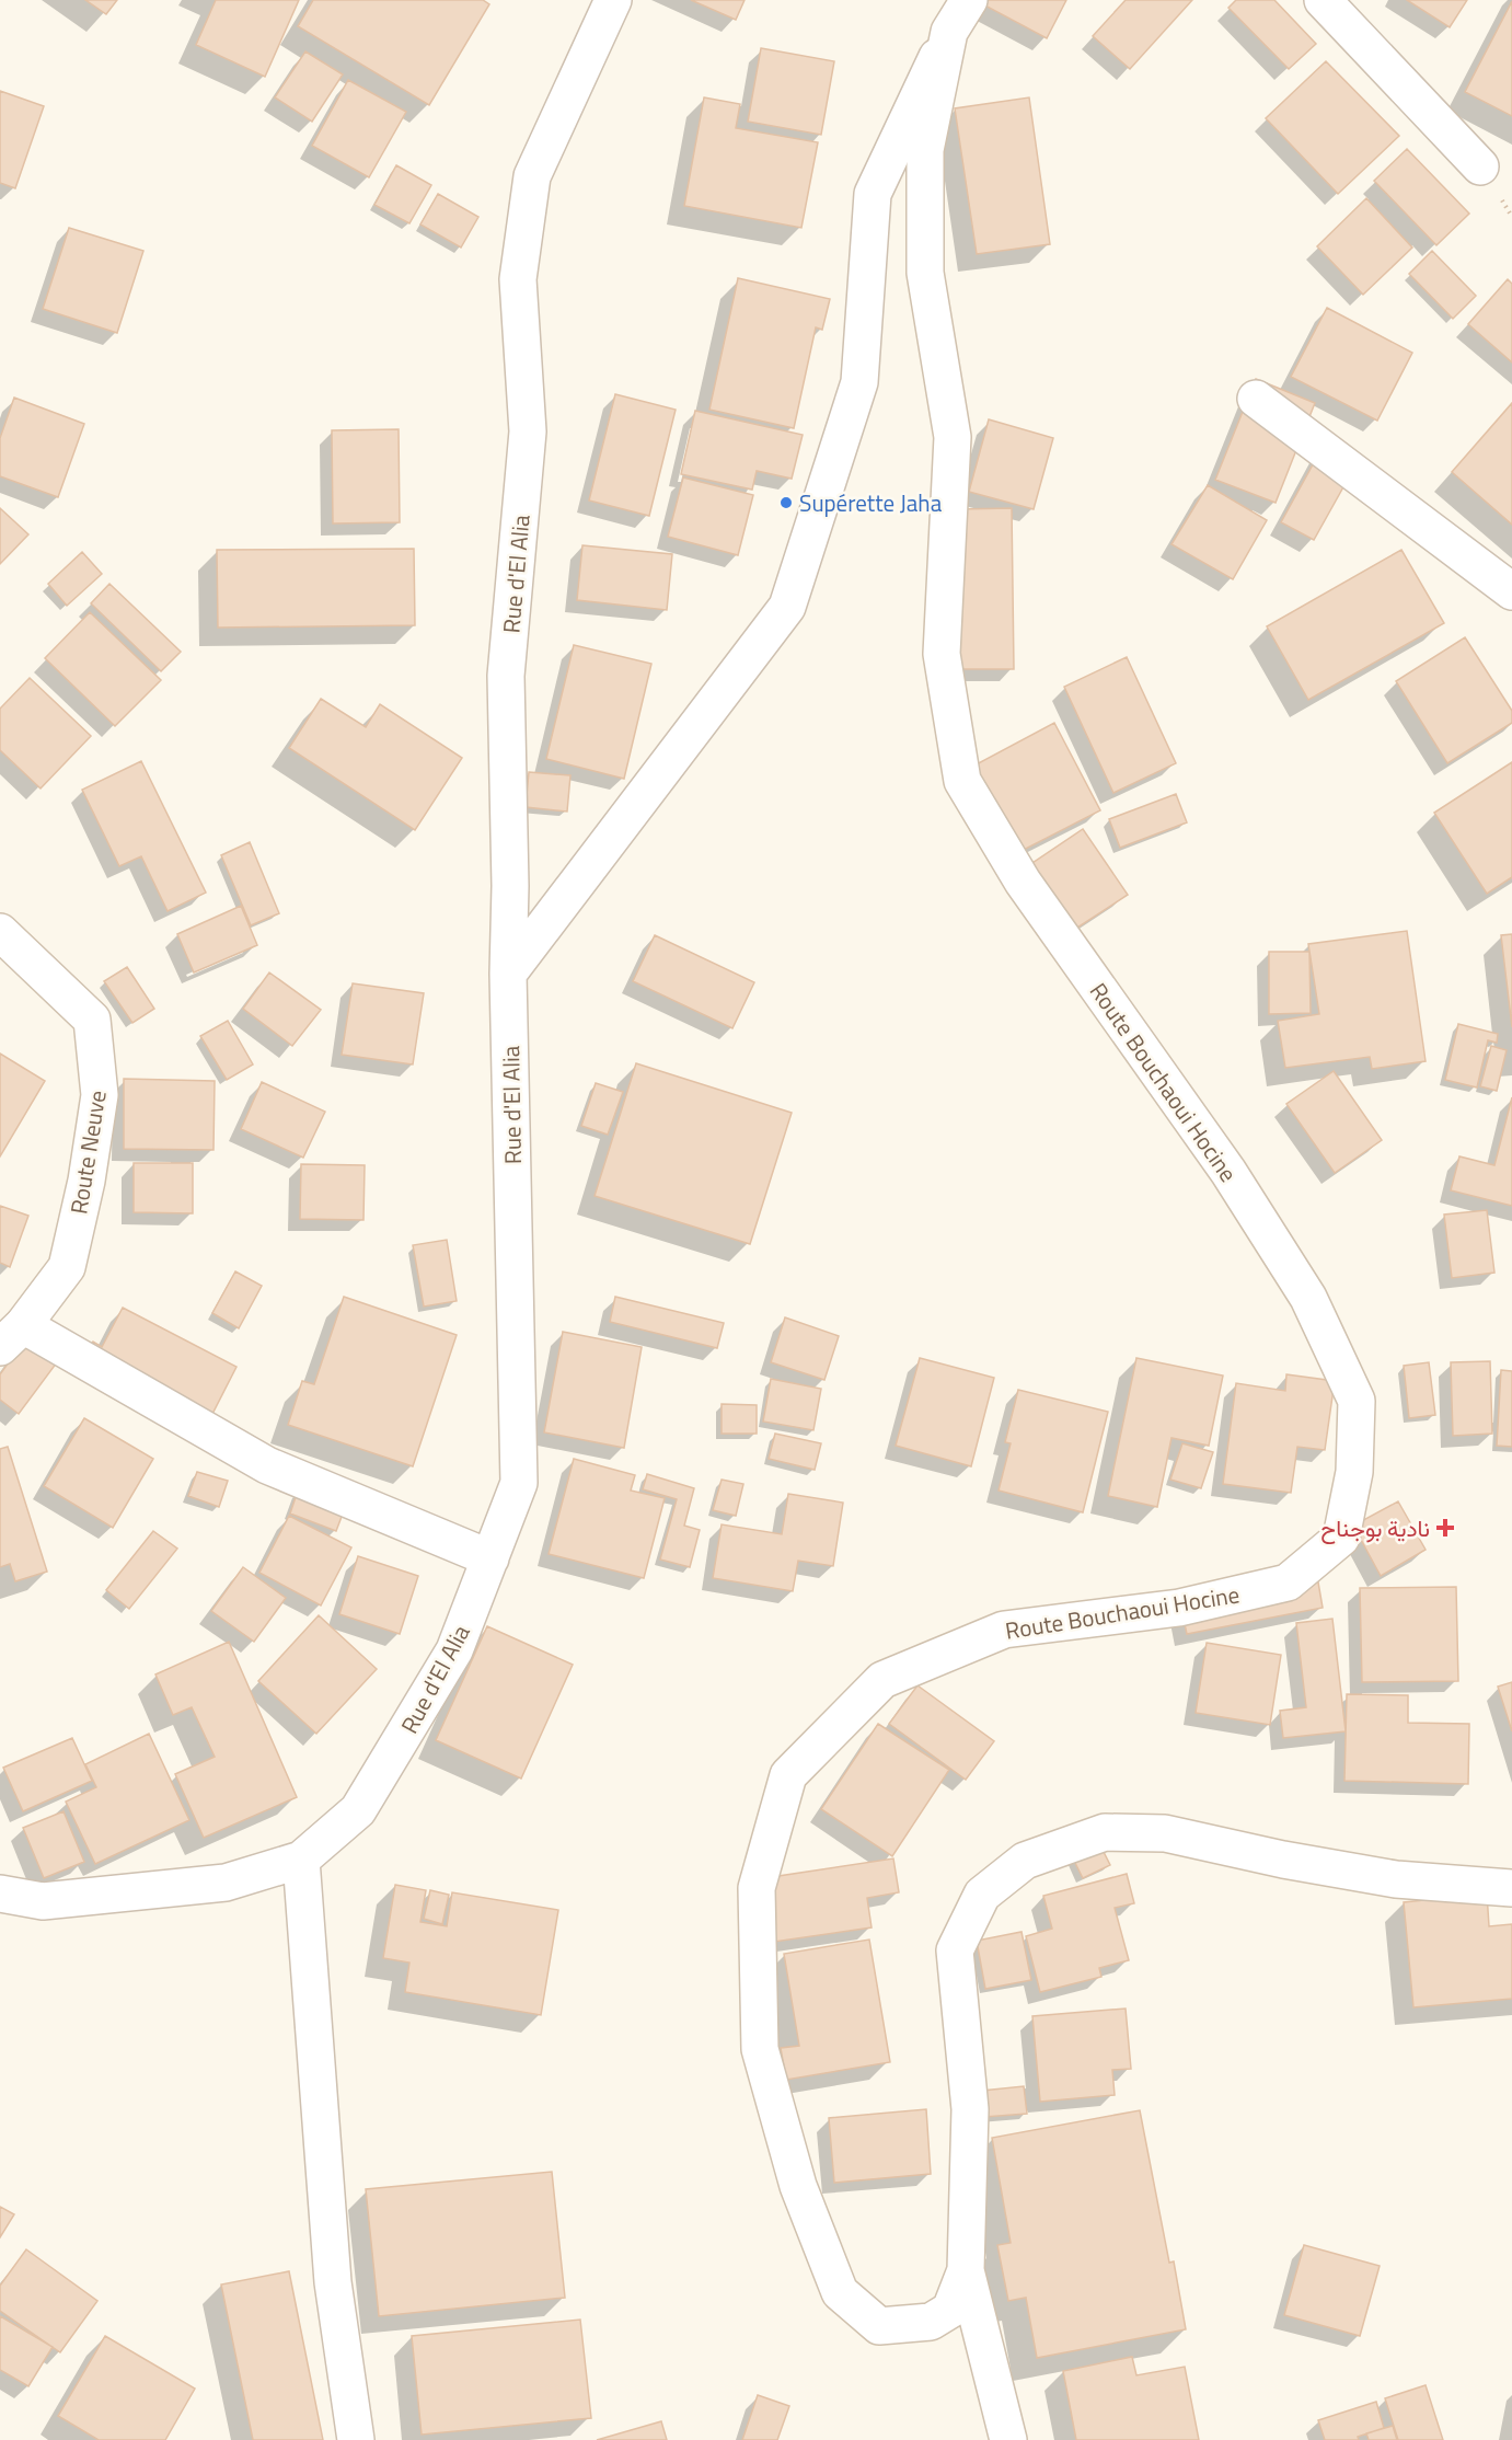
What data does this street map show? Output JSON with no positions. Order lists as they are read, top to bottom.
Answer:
{
  "streets": {
    "street": ["Rue d'El Alia", "Route Bouchaoui Hocine", "Route Neuve"]
  },
  "places": {
    "other": ["Supérette Jaha"],
    "health": ["نادية بوجناح"]
  }
}
